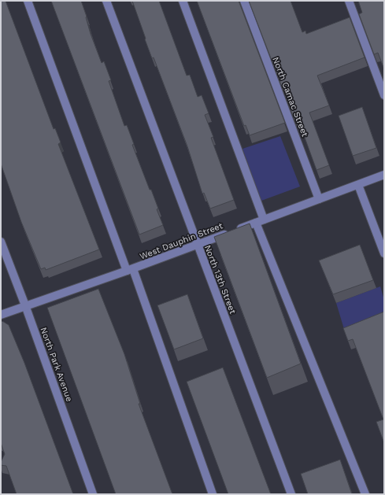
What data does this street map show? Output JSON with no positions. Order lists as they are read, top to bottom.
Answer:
{
  "streets": {
    "street": [
      "North Camac Street",
      "West Dauphin Street",
      "North 13th Street",
      "North Park Avenue"
    ]
  },
  "crossings": [
    ["North Camac Street", "West Dauphin Street"],
    ["West Dauphin Street", "North 13th Street"],
    ["West Dauphin Street", "North Park Avenue"]
  ]
}
